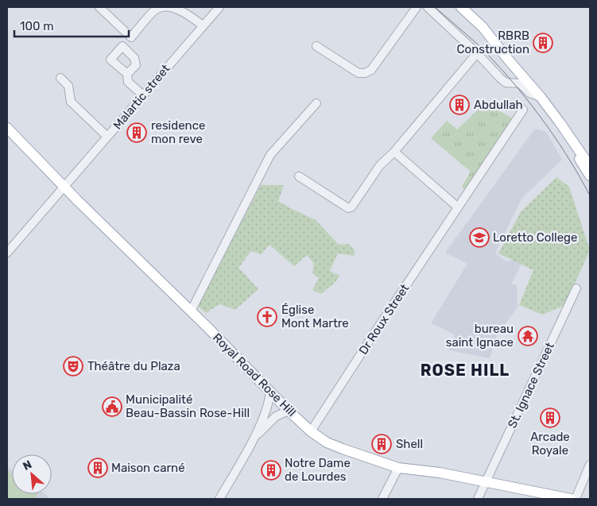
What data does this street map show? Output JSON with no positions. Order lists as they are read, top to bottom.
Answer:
{
  "streets": {
    "main road": ["Royal Road Rose Hill"],
    "street": ["Malartic street", "Dr Roux Street", "St. Ignace Street"]
  },
  "crossings": [
    ["Malartic street", "Royal Road Rose Hill"],
    ["Dr Roux Street", "Royal Road Rose Hill"],
    ["Royal Road Rose Hill", "St. Ignace Street"]
  ],
  "districts": ["ROSE HILL"],
  "places": {
    "building": [
      "RBRB Construction",
      "Abdullah",
      "residence mon reve",
      "Arcade Royale",
      "Shell",
      "Maison carné",
      "Notre Dame de Lourdes"
    ],
    "school or university": ["Loretto College"],
    "church": ["Église Mont Martre"],
    "temple": ["bureau saint Ignace"],
    "theatre": ["Théâtre du Plaza"],
    "public building": ["Municipalité Beau-Bassin Rose-Hill"]
  },
  "scale_bar": "100 m",
  "north": "top left"
}
